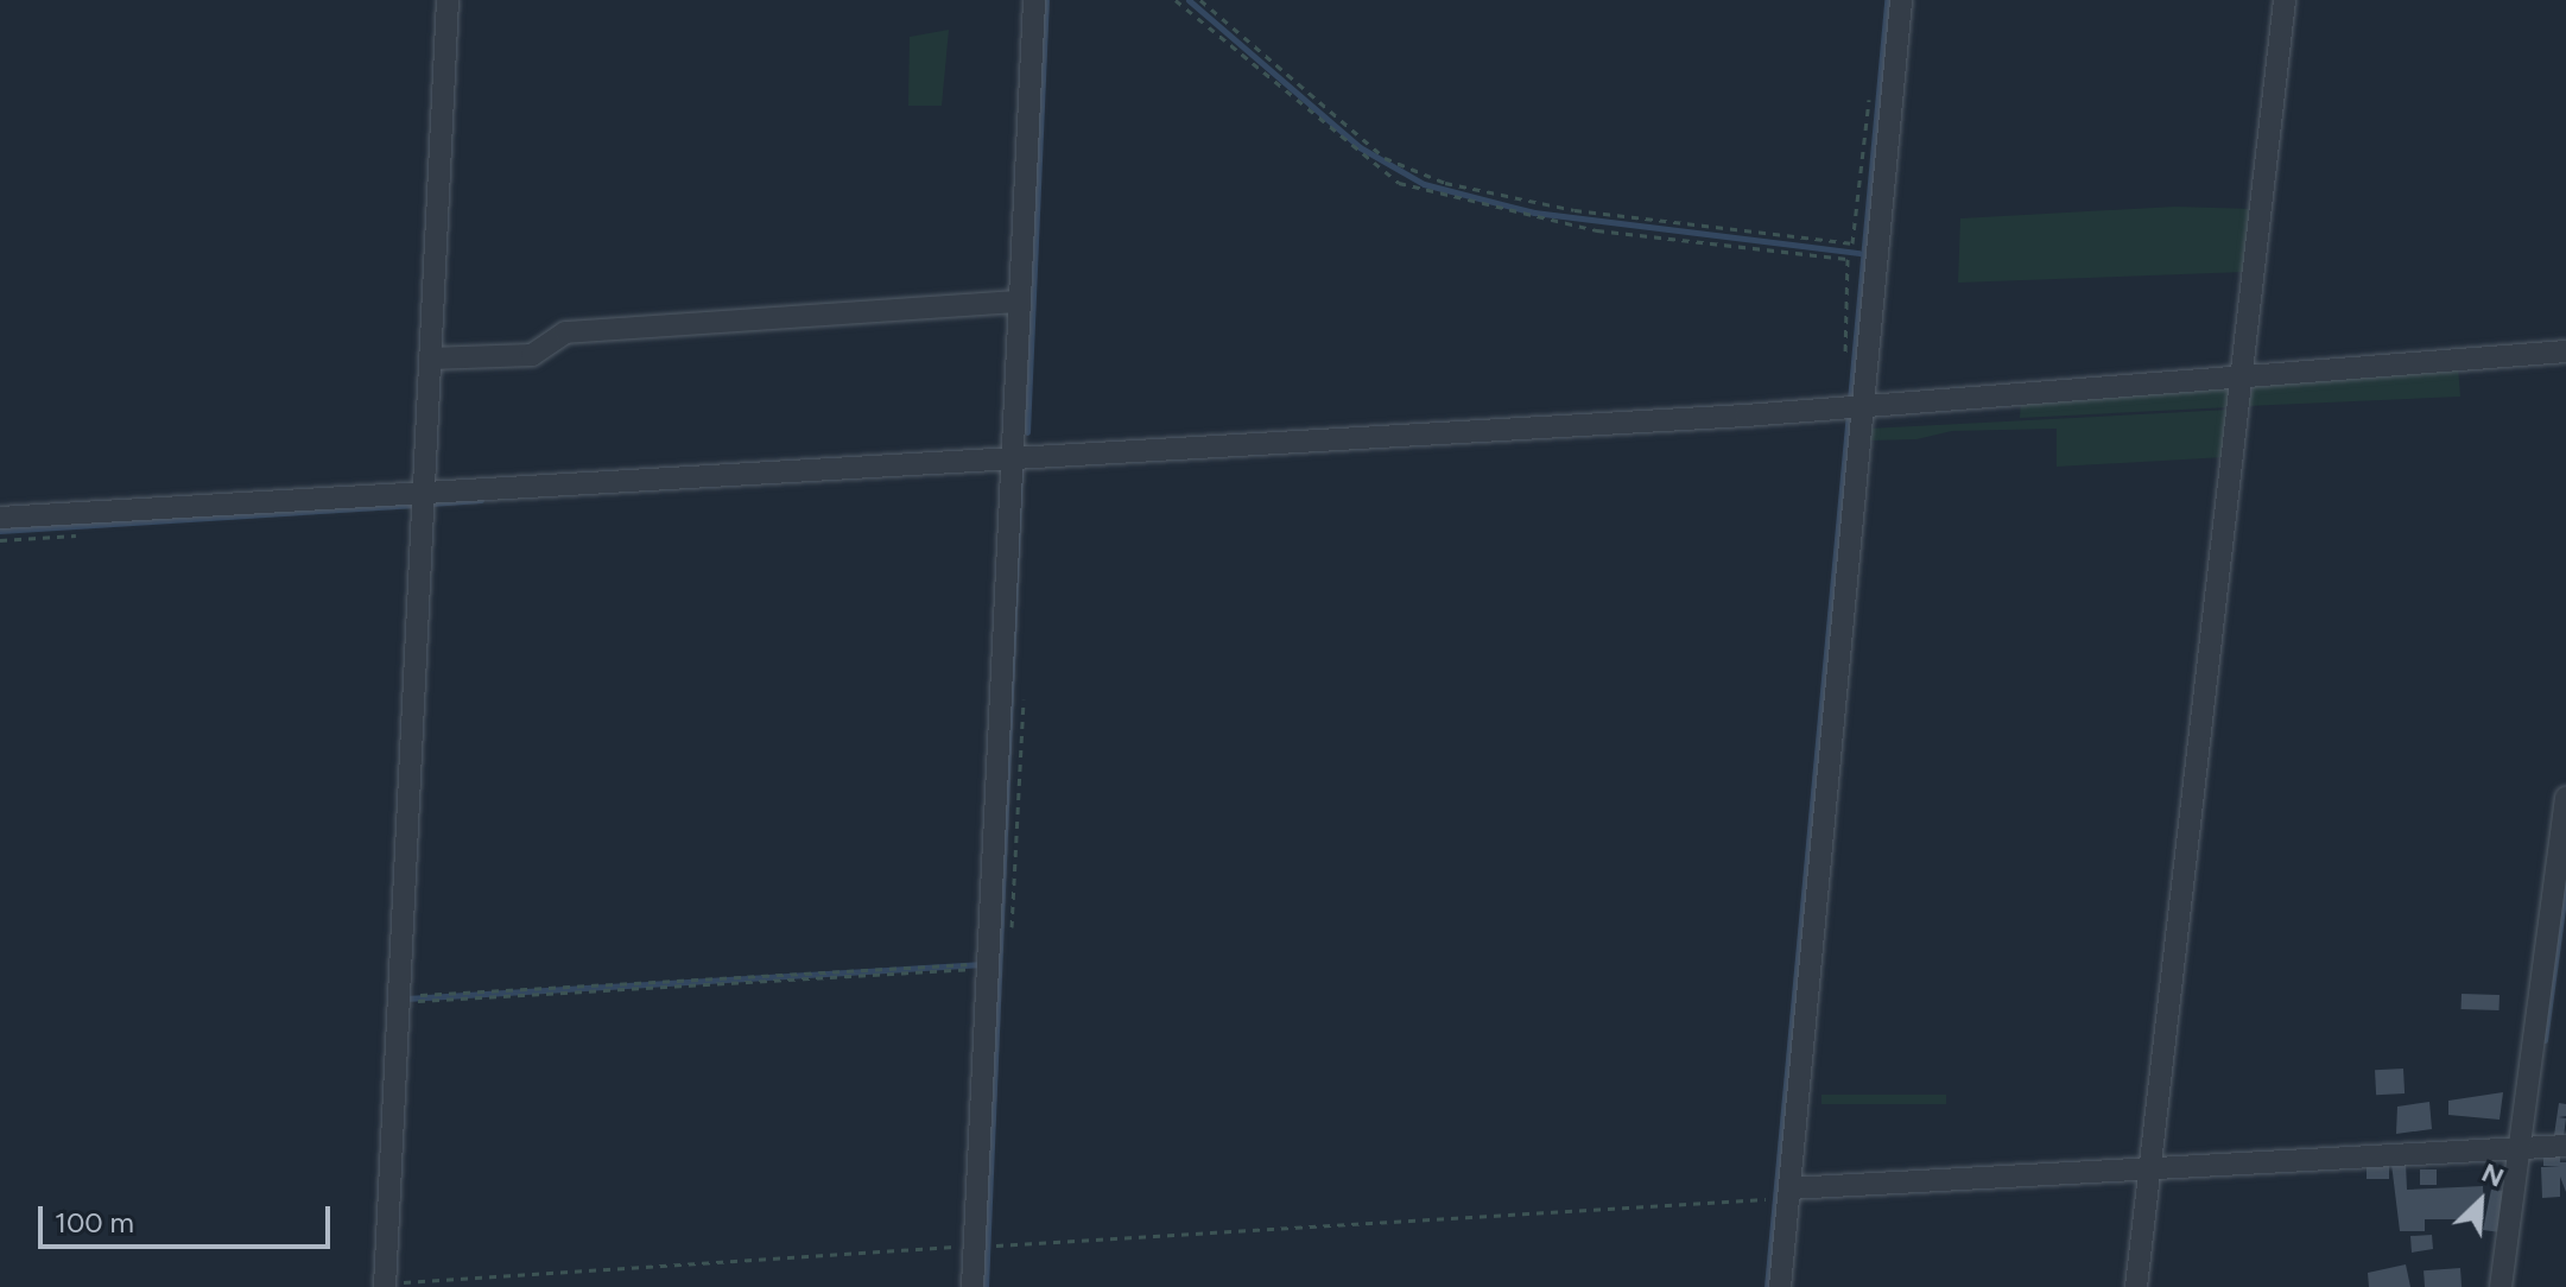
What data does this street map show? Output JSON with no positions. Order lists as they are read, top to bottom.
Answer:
{
  "scale_bar": "100 m",
  "north": "top right"
}
